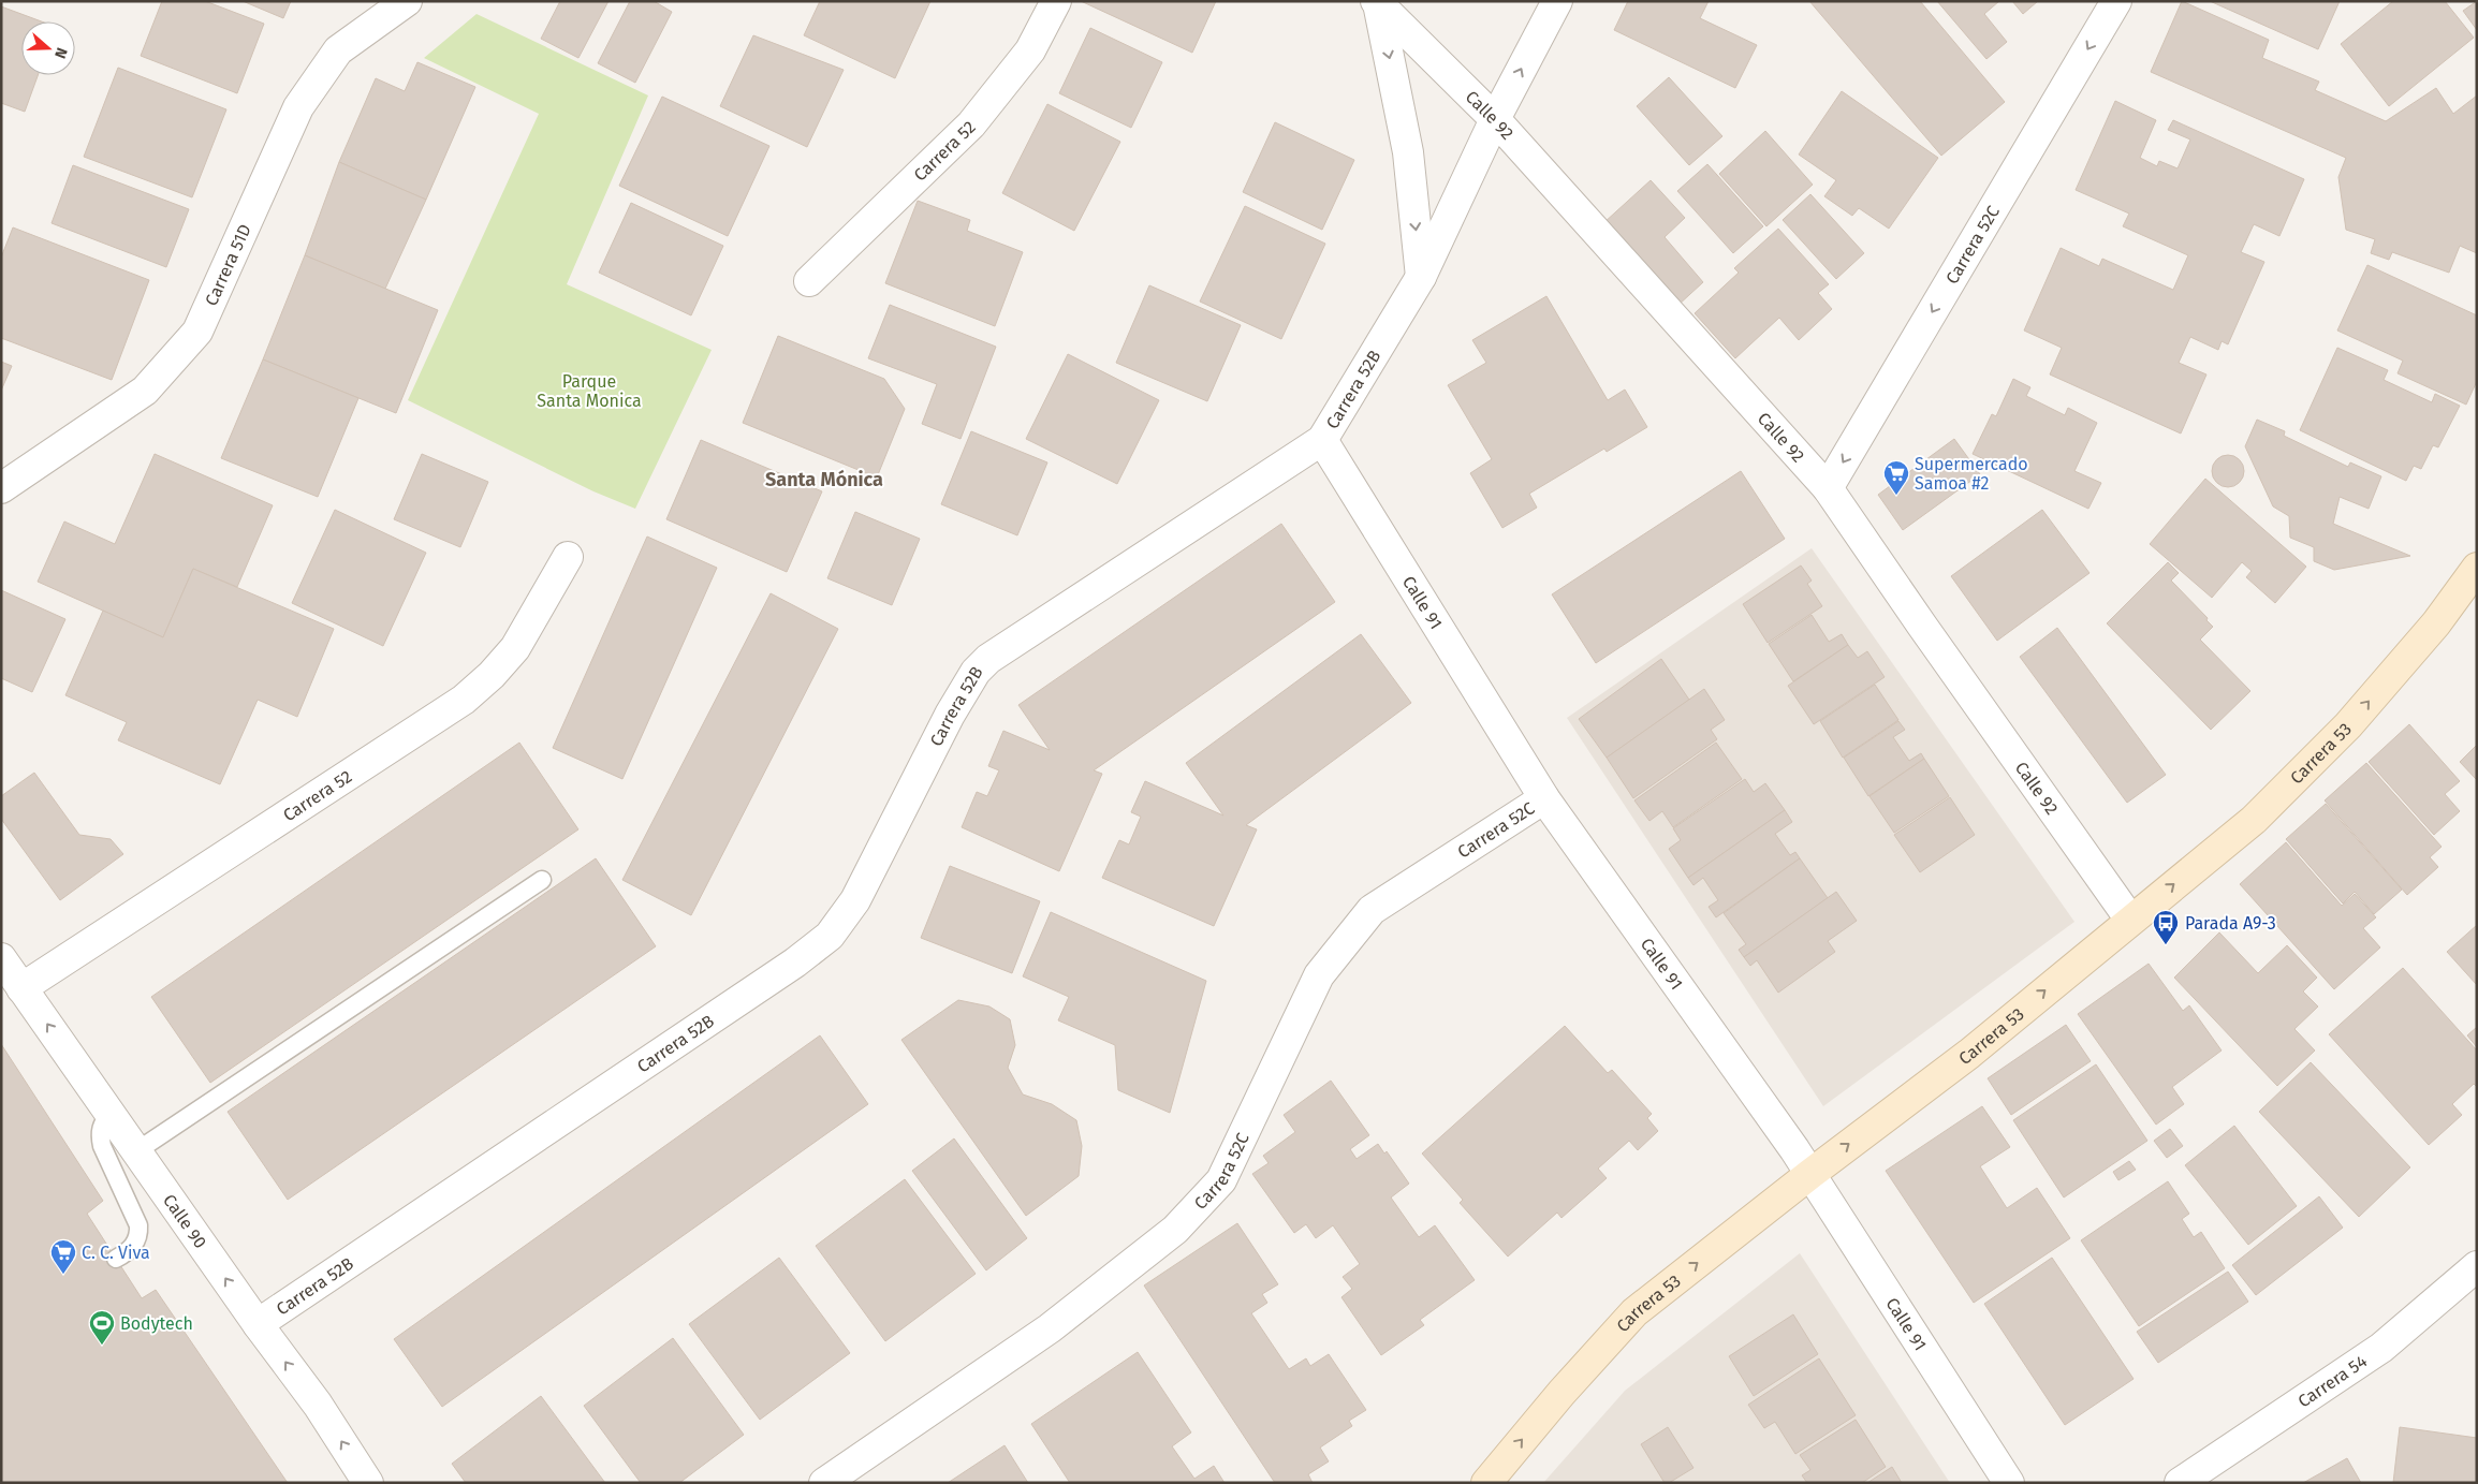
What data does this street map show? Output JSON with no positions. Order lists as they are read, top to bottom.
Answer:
{
  "streets": {
    "main road": ["Carrera 53"],
    "street": [
      "Calle 92",
      "Carrera 52",
      "Carrera 52C",
      "Carrera 51D",
      "Carrera 52B",
      "Calle 91",
      "Calle 90",
      "Carrera 54"
    ]
  },
  "crossings": [
    ["Calle 92", "Carrera 52C"],
    ["Calle 92", "Carrera 52B"],
    ["Calle 92", "Carrera 53"],
    ["Carrera 52", "Calle 90"],
    ["Carrera 52C", "Calle 91"],
    ["Carrera 52B", "Calle 91"],
    ["Carrera 52B", "Calle 90"],
    ["Calle 91", "Carrera 53"]
  ],
  "one_way": ["Carrera 52C", "Carrera 53", "Calle 90"],
  "districts": ["Santa Mónica"],
  "parks": ["Parque Santa Monica"],
  "places": {
    "supermarket": ["Supermercado Samoa #2", "C. C. Viva"],
    "bus stop": ["Parada A9-3"],
    "sports": ["Bodytech"]
  },
  "north": "right"
}
